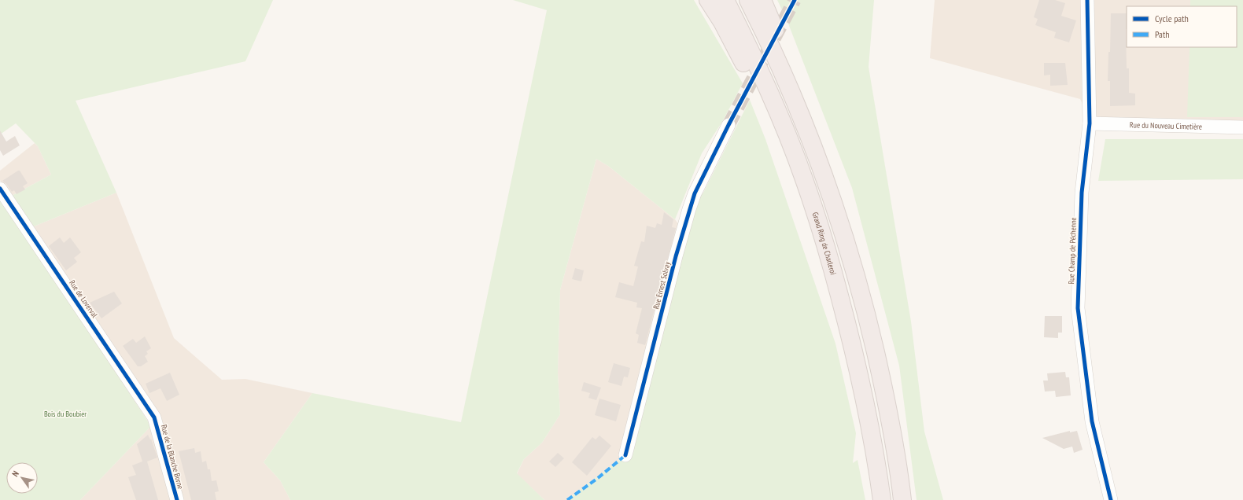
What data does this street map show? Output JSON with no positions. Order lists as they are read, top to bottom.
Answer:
{
  "streets": {
    "highway": ["Grand Ring de Charleroi"],
    "street": [
      "Rue du Nouveau Cimetière",
      "Rue Champ de Péchenne",
      "Rue Ernest Solvay",
      "Rue de Loverval",
      "Rue de la Blanche Borne"
    ]
  },
  "crossings": [
    ["Rue du Nouveau Cimetière", "Rue Champ de Péchenne"],
    ["Rue de Loverval", "Rue de la Blanche Borne"]
  ],
  "parks": ["Bois du Boubier"],
  "legend": ["Cycle path", "Path"],
  "north": "top left"
}
